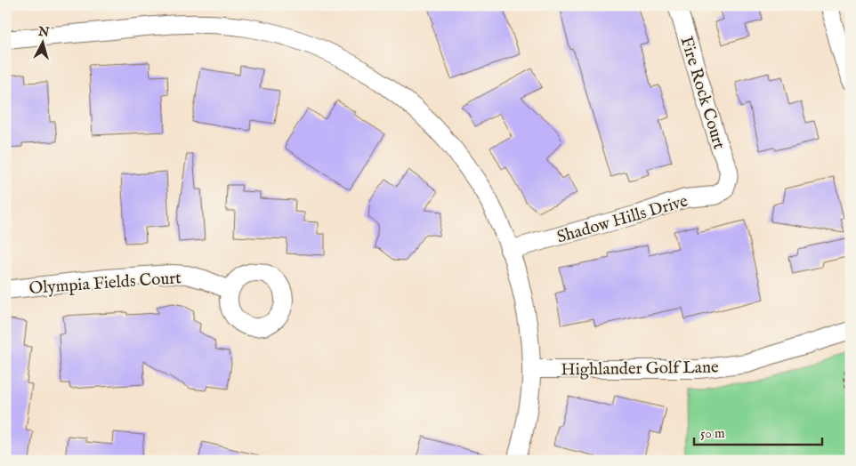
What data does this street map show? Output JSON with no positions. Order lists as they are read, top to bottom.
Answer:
{
  "streets": {
    "street": [
      "Fire Rock Court",
      "Shadow Hills Drive",
      "Olympia Fields Court",
      "Highlander Golf Lane"
    ]
  },
  "crossings": [
    ["Fire Rock Court", "Shadow Hills Drive"]
  ],
  "scale_bar": "50 m",
  "north": "top"
}
